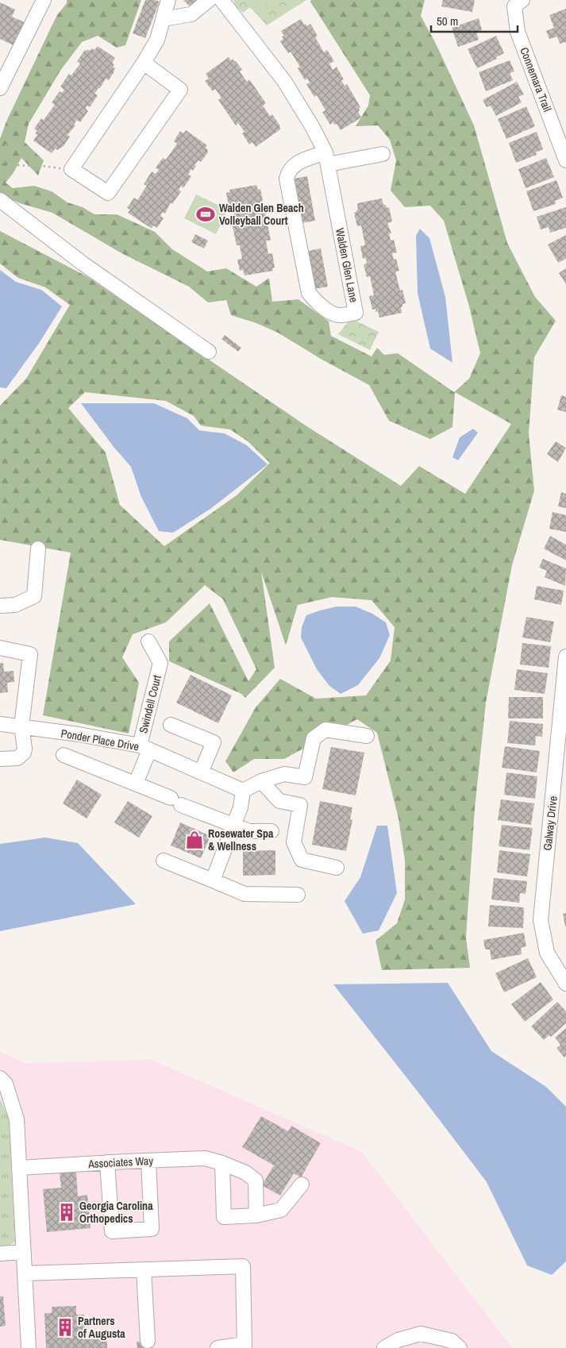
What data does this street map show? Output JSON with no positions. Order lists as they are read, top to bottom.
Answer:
{
  "streets": {
    "street": [
      "Connemara Trail",
      "Walden Glen Lane",
      "Swindell Court",
      "Ponder Place Drive",
      "Galway Drive",
      "Associates Way"
    ]
  },
  "crossings": [
    ["Swindell Court", "Ponder Place Drive"]
  ],
  "places": {
    "sports": ["Walden Glen Beach Volleyball Court"],
    "shop": ["Rosewater Spa & Wellness"],
    "building": ["Georgia Carolina Orthopedics", "Partners of Augusta"]
  },
  "scale_bar": "50 m"
}
